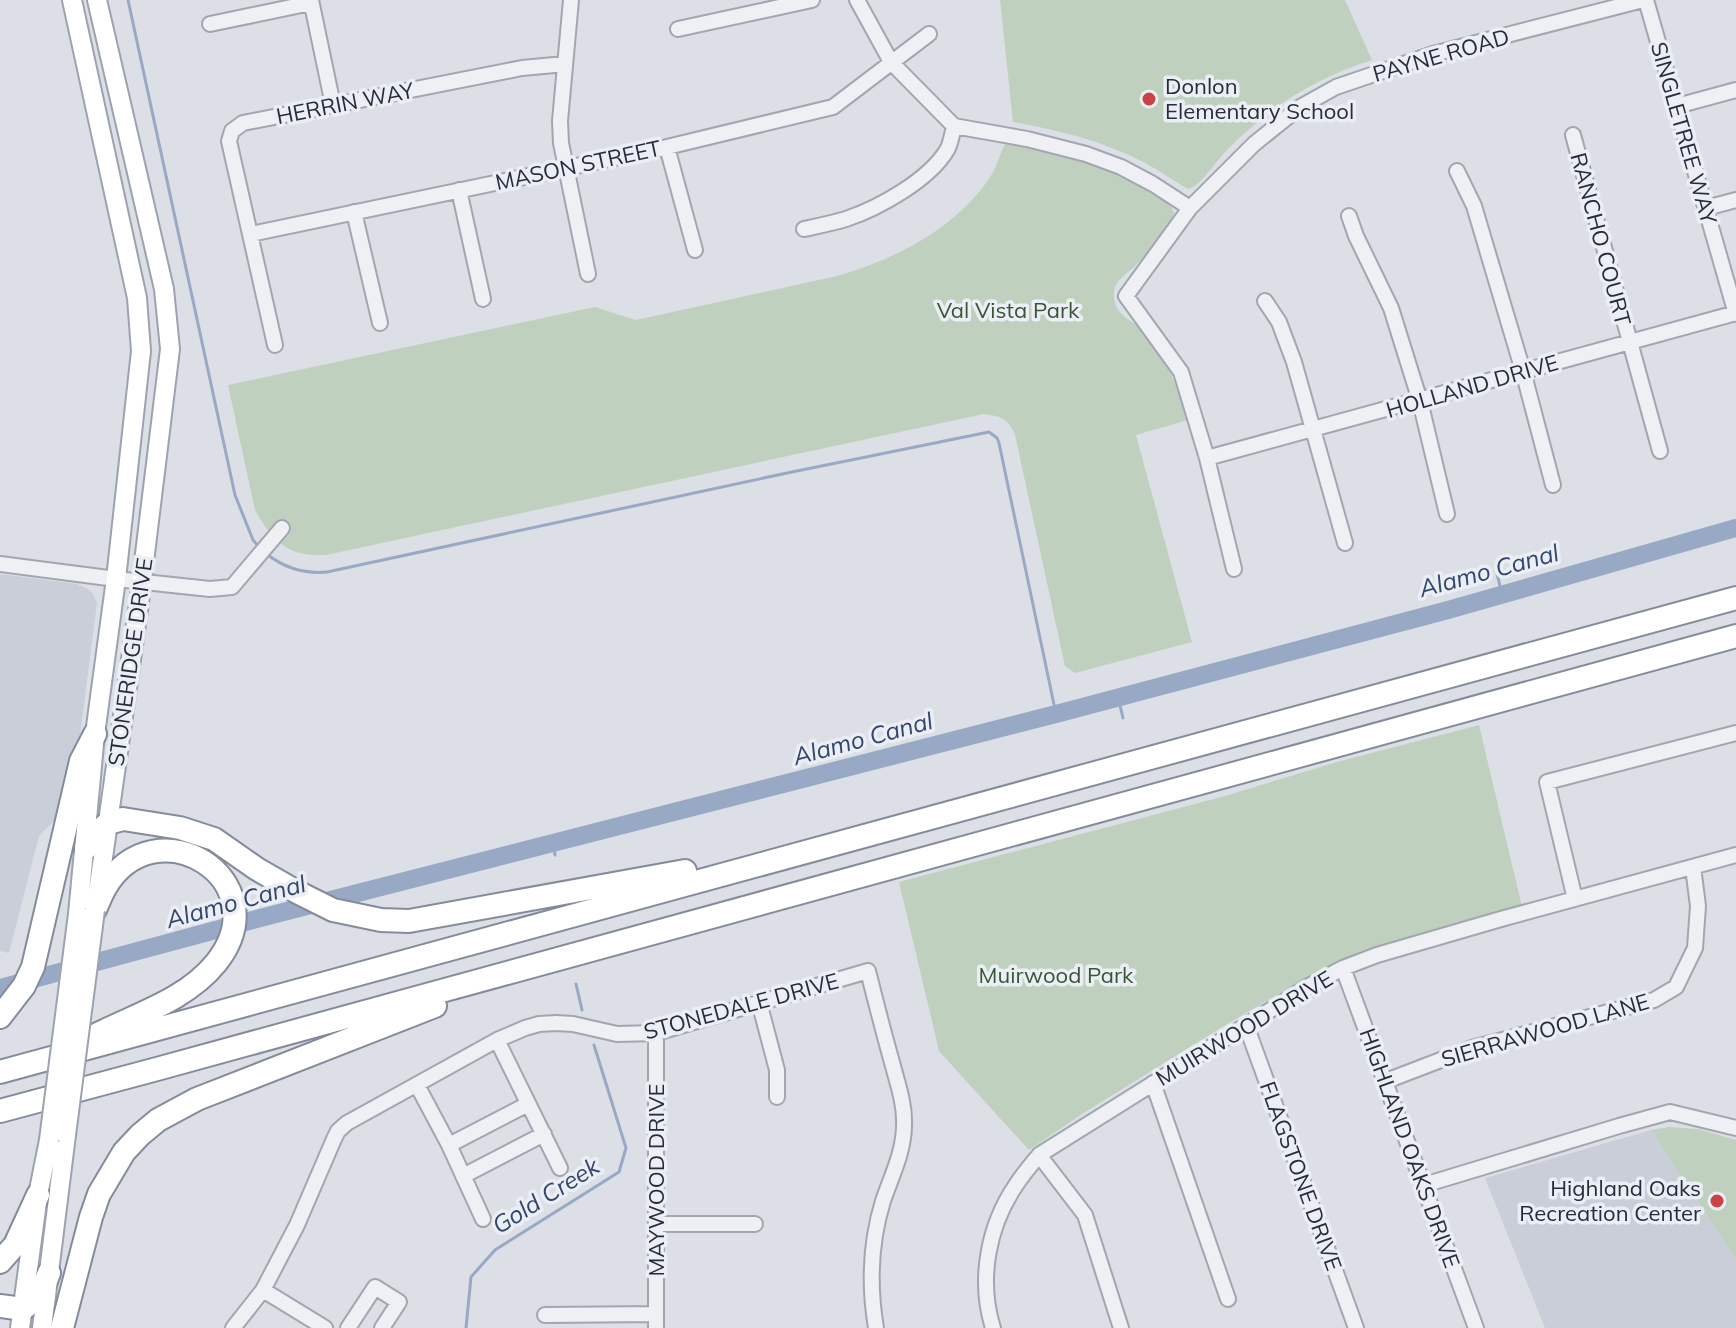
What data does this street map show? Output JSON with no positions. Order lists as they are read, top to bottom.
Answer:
{
  "streets": {
    "main road": ["STONERIDGE DRIVE"],
    "street": [
      "PAYNE ROAD",
      "HERRIN WAY",
      "SINGLETREE WAY",
      "MASON STREET",
      "RANCHO COURT",
      "HOLLAND DRIVE",
      "STONEDALE DRIVE",
      "MUIRWOOD DRIVE",
      "SIERRAWOOD LANE",
      "HIGHLAND OAKS DRIVE",
      "FLAGSTONE DRIVE",
      "MAYWOOD DRIVE"
    ]
  },
  "crossings": [
    ["PAYNE ROAD", "SINGLETREE WAY"],
    ["PAYNE ROAD", "HOLLAND DRIVE"],
    ["HERRIN WAY", "MASON STREET"],
    ["SINGLETREE WAY", "HOLLAND DRIVE"],
    ["RANCHO COURT", "HOLLAND DRIVE"],
    ["STONEDALE DRIVE", "MAYWOOD DRIVE"],
    ["MUIRWOOD DRIVE", "SIERRAWOOD LANE"],
    ["MUIRWOOD DRIVE", "HIGHLAND OAKS DRIVE"],
    ["MUIRWOOD DRIVE", "FLAGSTONE DRIVE"],
    ["SIERRAWOOD LANE", "HIGHLAND OAKS DRIVE"]
  ],
  "water": ["Alamo Canal", "Gold Creek"],
  "parks": ["Val Vista Park", "Muirwood Park"],
  "places": ["Donlon Elementary School", "Highland Oaks Recreation Center"]
}
